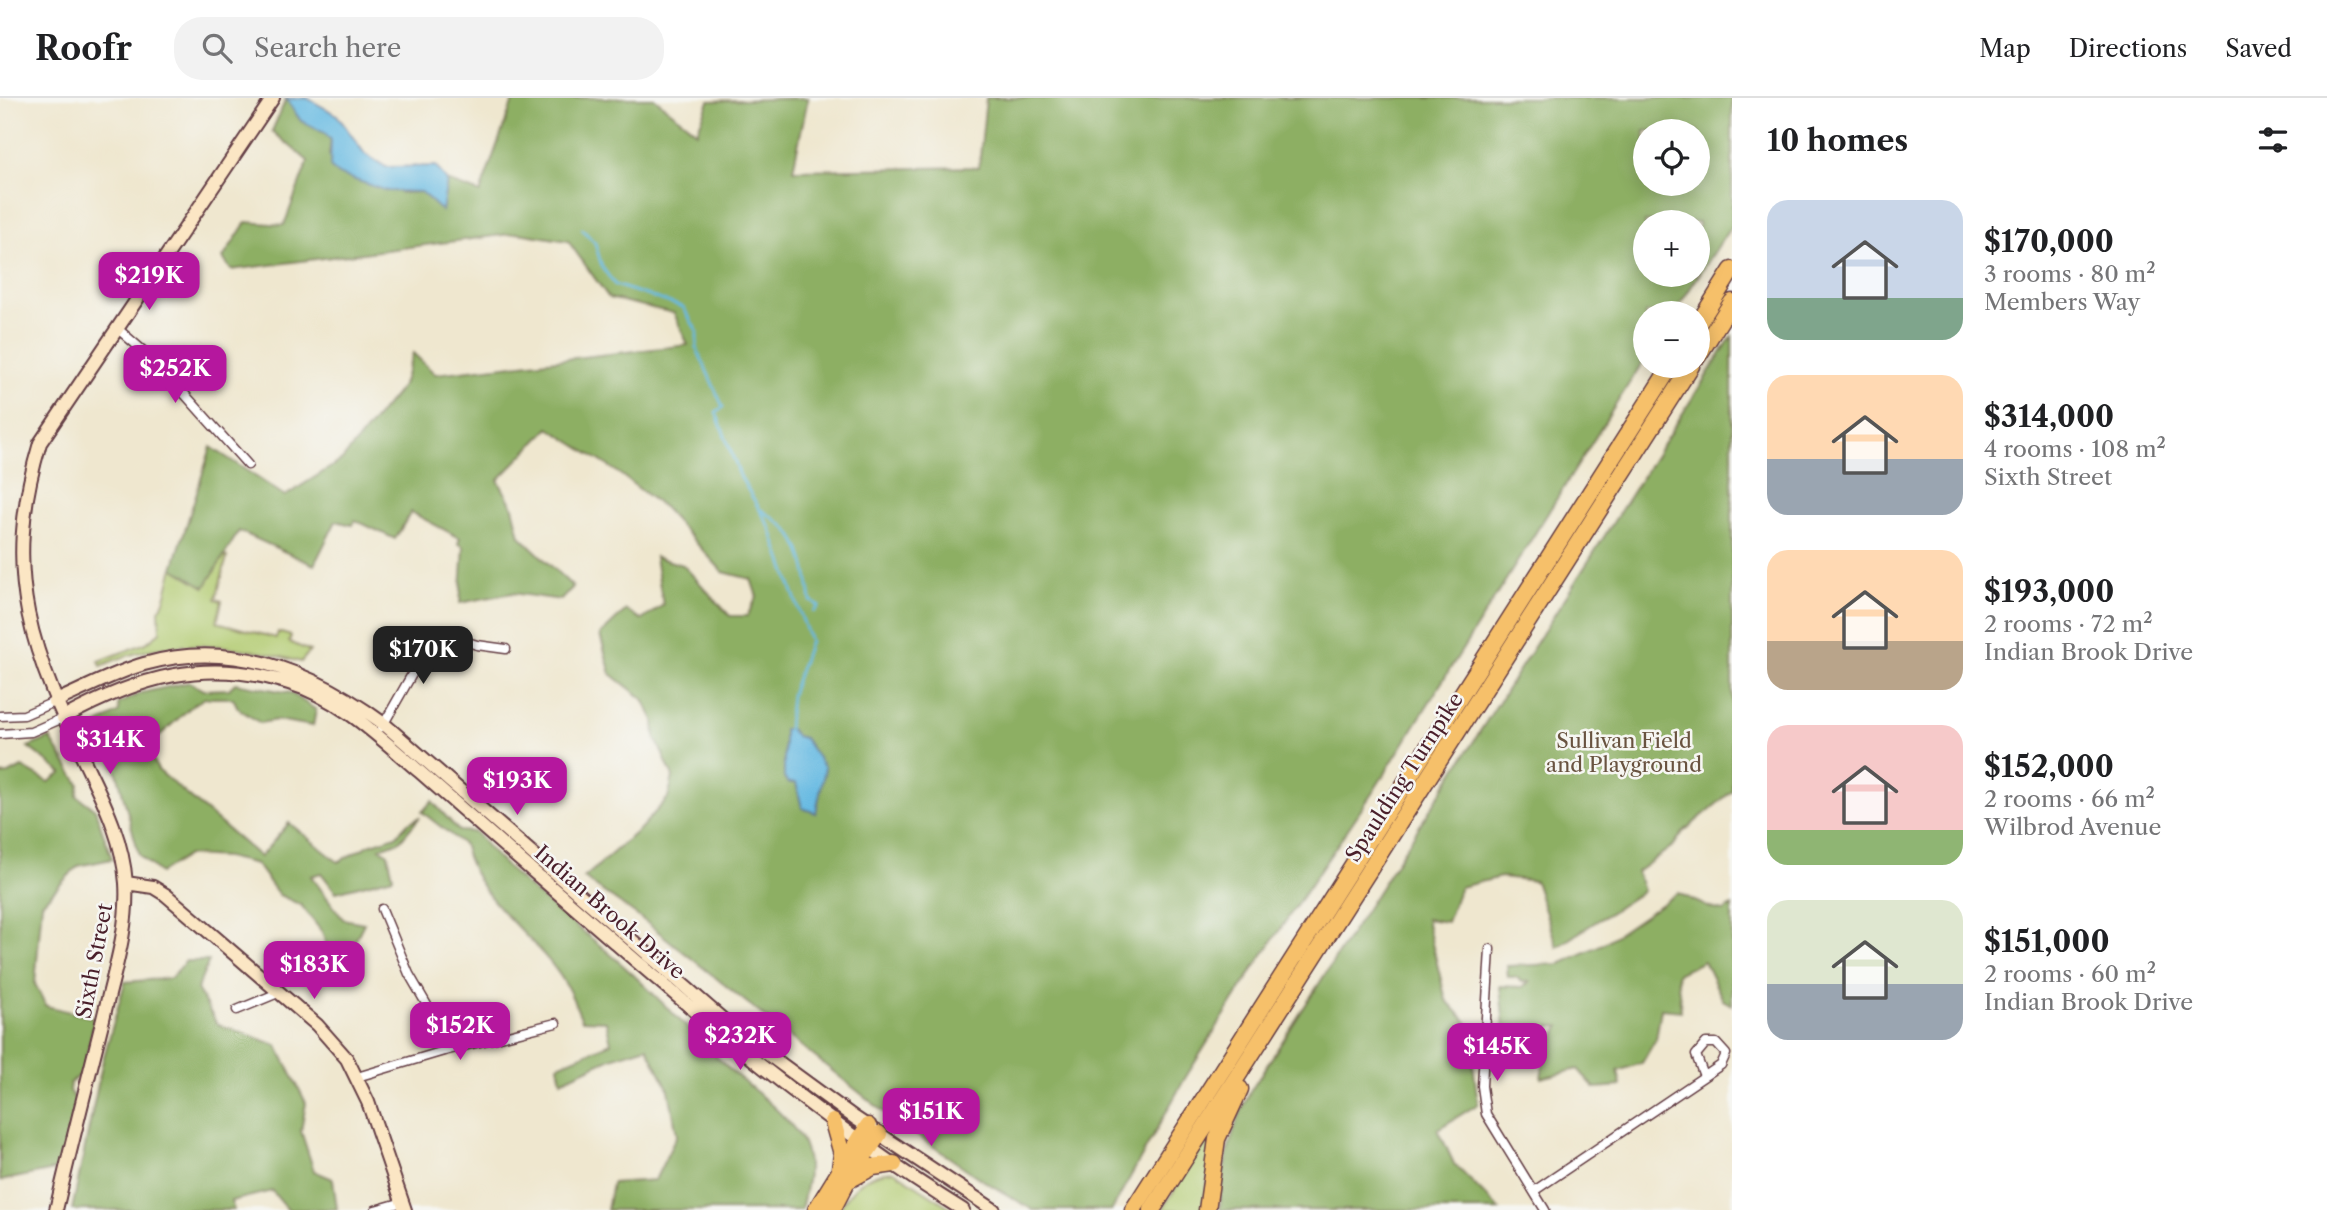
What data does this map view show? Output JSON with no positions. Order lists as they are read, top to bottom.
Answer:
{
  "streets": {
    "highway": ["Spaulding Turnpike"],
    "main road": ["Indian Brook Drive", "Sixth Street"]
  },
  "crossings": [
    ["Indian Brook Drive", "Sixth Street"]
  ],
  "parks": ["Sullivan Field and Playground"],
  "page": {
    "header": "Roofr",
    "search": "Search here",
    "nav": ["Map", "Directions", "Saved"],
    "heading": "10 homes",
    "map_buttons": ["+", "−"],
    "list": [
      {
        "name": "$170,000",
        "note": "3 rooms · 80 m² · Members Way"
      },
      {
        "name": "$314,000",
        "note": "4 rooms · 108 m² · Sixth Street"
      },
      {
        "name": "$193,000",
        "note": "2 rooms · 72 m² · Indian Brook Drive"
      },
      {
        "name": "$152,000",
        "note": "2 rooms · 66 m² · Wilbrod Avenue"
      },
      {
        "name": "$151,000",
        "note": "2 rooms · 60 m² · Indian Brook Drive"
      }
    ],
    "price": [
      "$219K",
      "$252K",
      "$170K",
      "$314K",
      "$193K",
      "$183K",
      "$152K",
      "$232K",
      "$145K",
      "$151K"
    ]
  }
}
